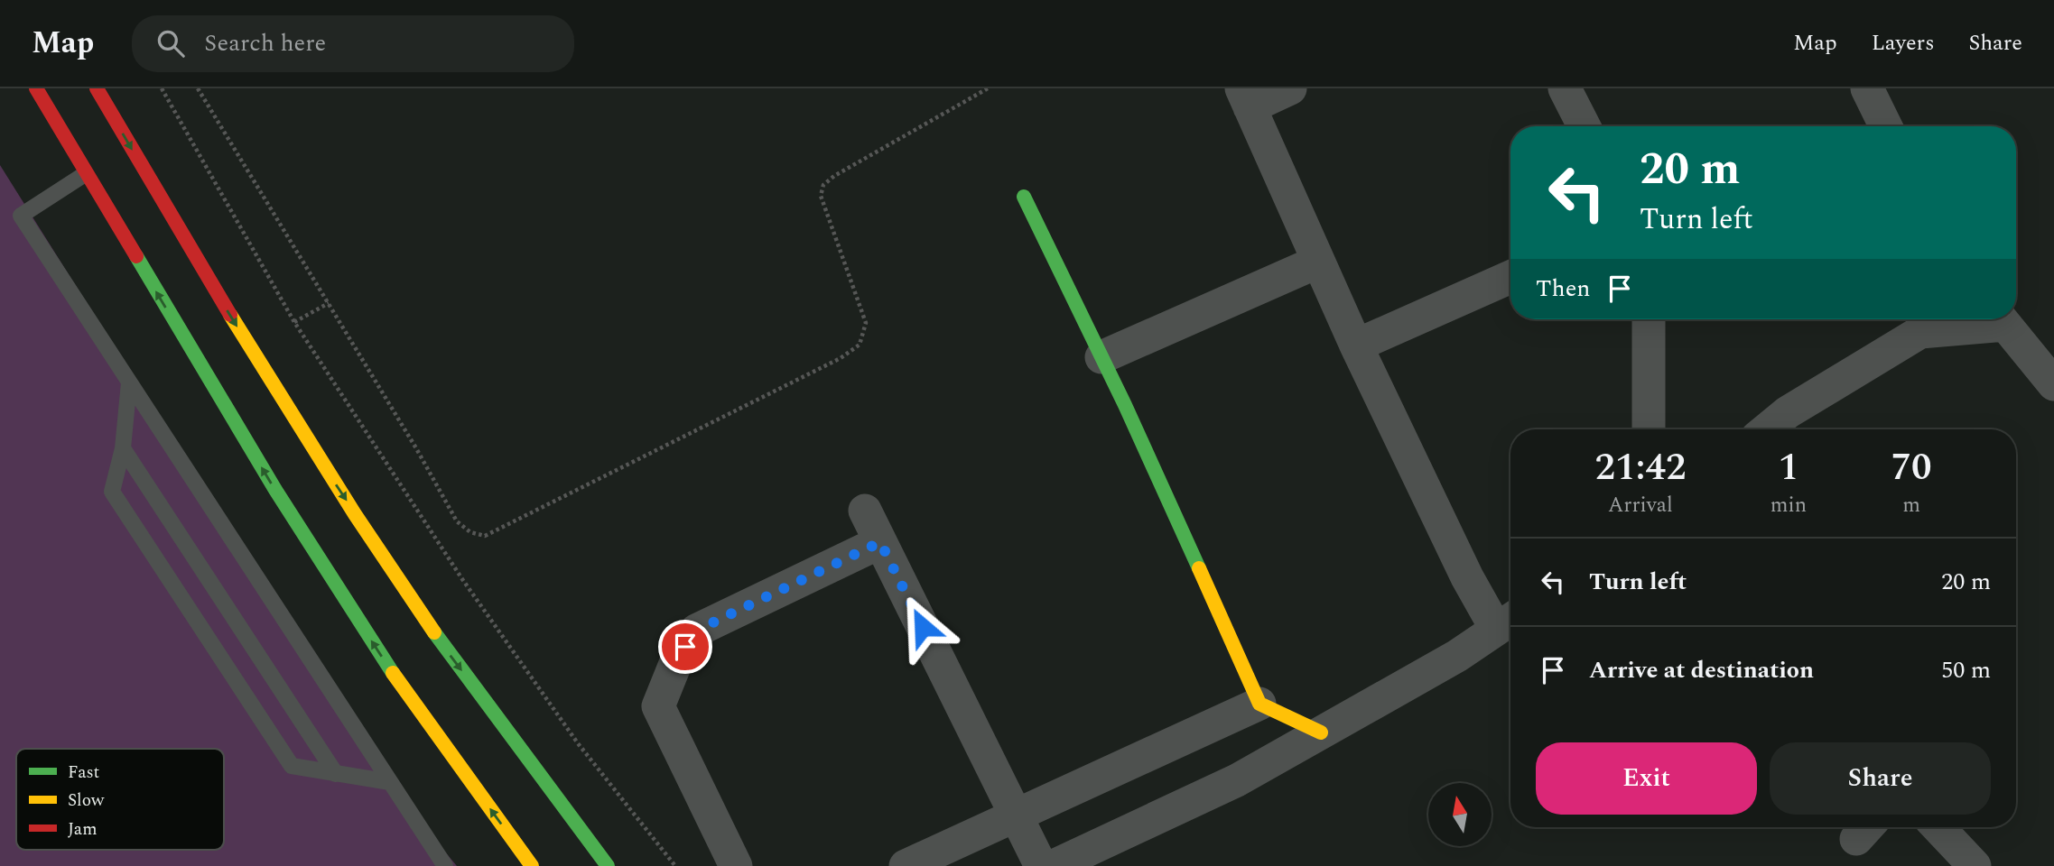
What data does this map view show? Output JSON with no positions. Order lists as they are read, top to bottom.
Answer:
{
  "legend": ["Fast", "Slow", "Jam"],
  "north": "top",
  "page": {
    "header": "Map",
    "search": "Search here",
    "nav": ["Map", "Layers", "Share"],
    "turn": ["20 m", "Turn left"],
    "then": "Then",
    "eta": [
      "21:42",
      "Arrival",
      "1",
      "min",
      "70",
      "m"
    ],
    "list": [
      {
        "name": "Turn left",
        "value": "20 m"
      },
      {
        "name": "Arrive at destination",
        "value": "50 m"
      }
    ],
    "buttons": ["Exit", "Share"]
  }
}
